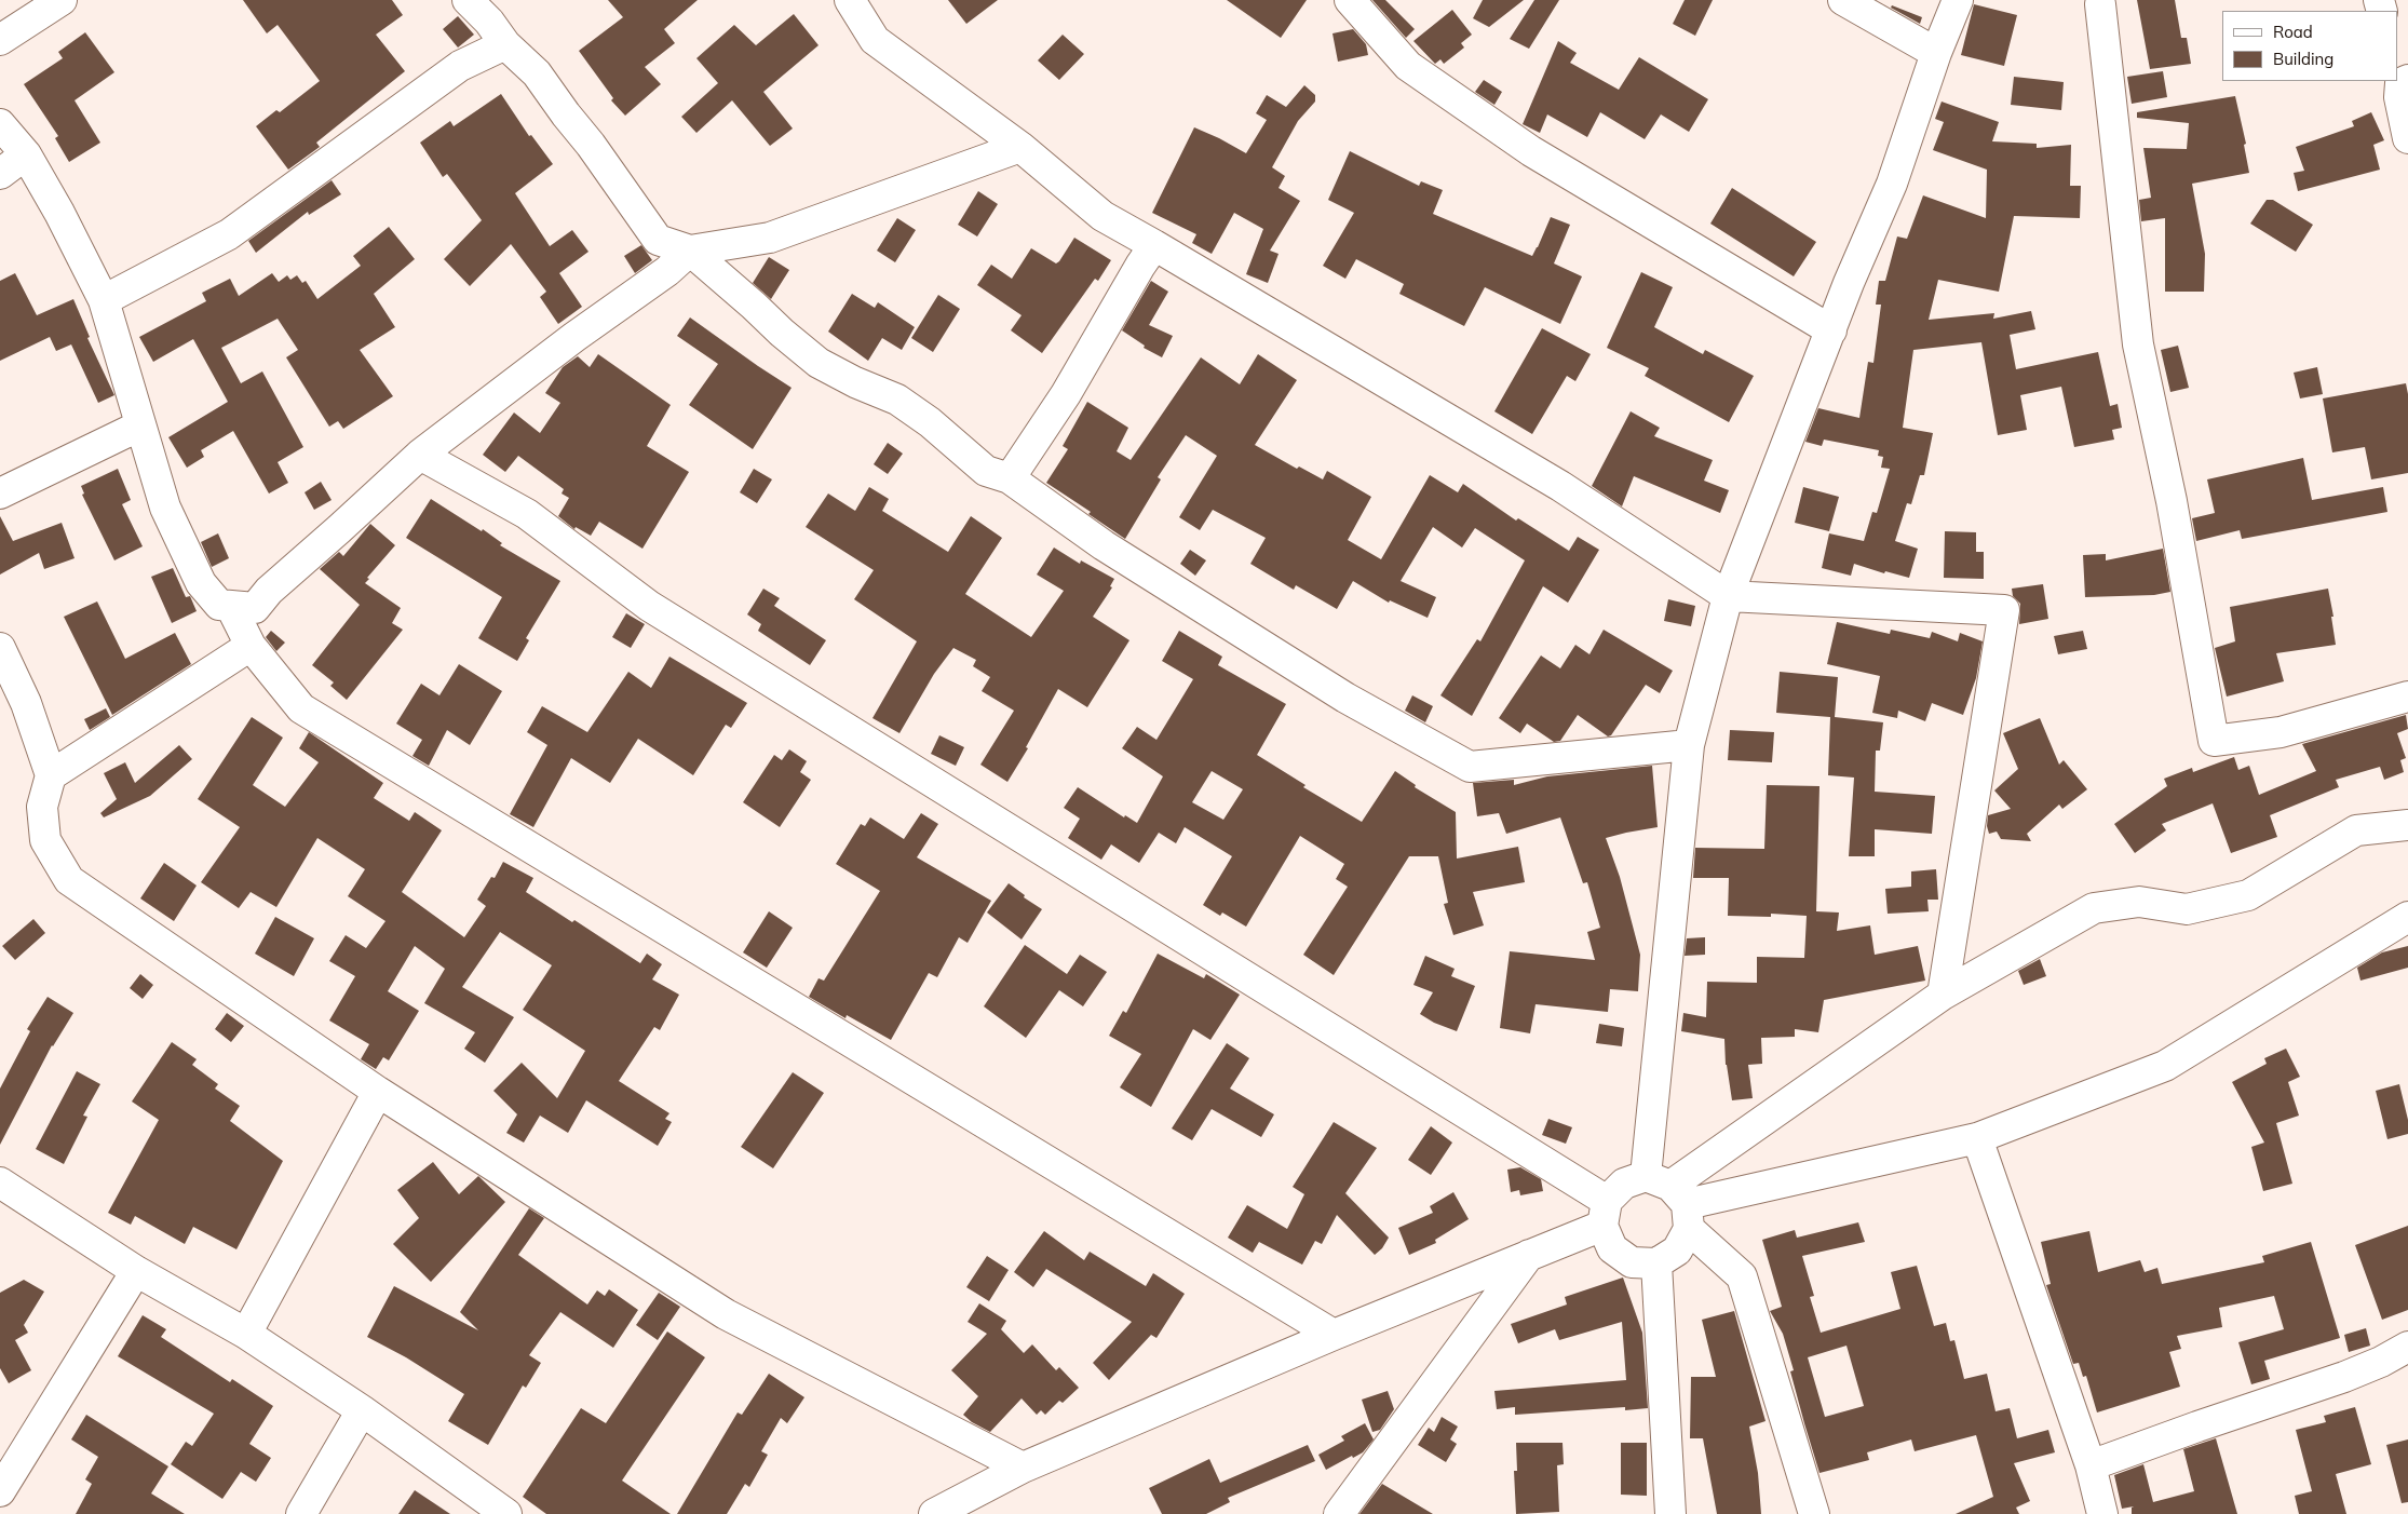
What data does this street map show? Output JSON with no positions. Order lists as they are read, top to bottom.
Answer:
{
  "legend": ["Road", "Building"]
}
